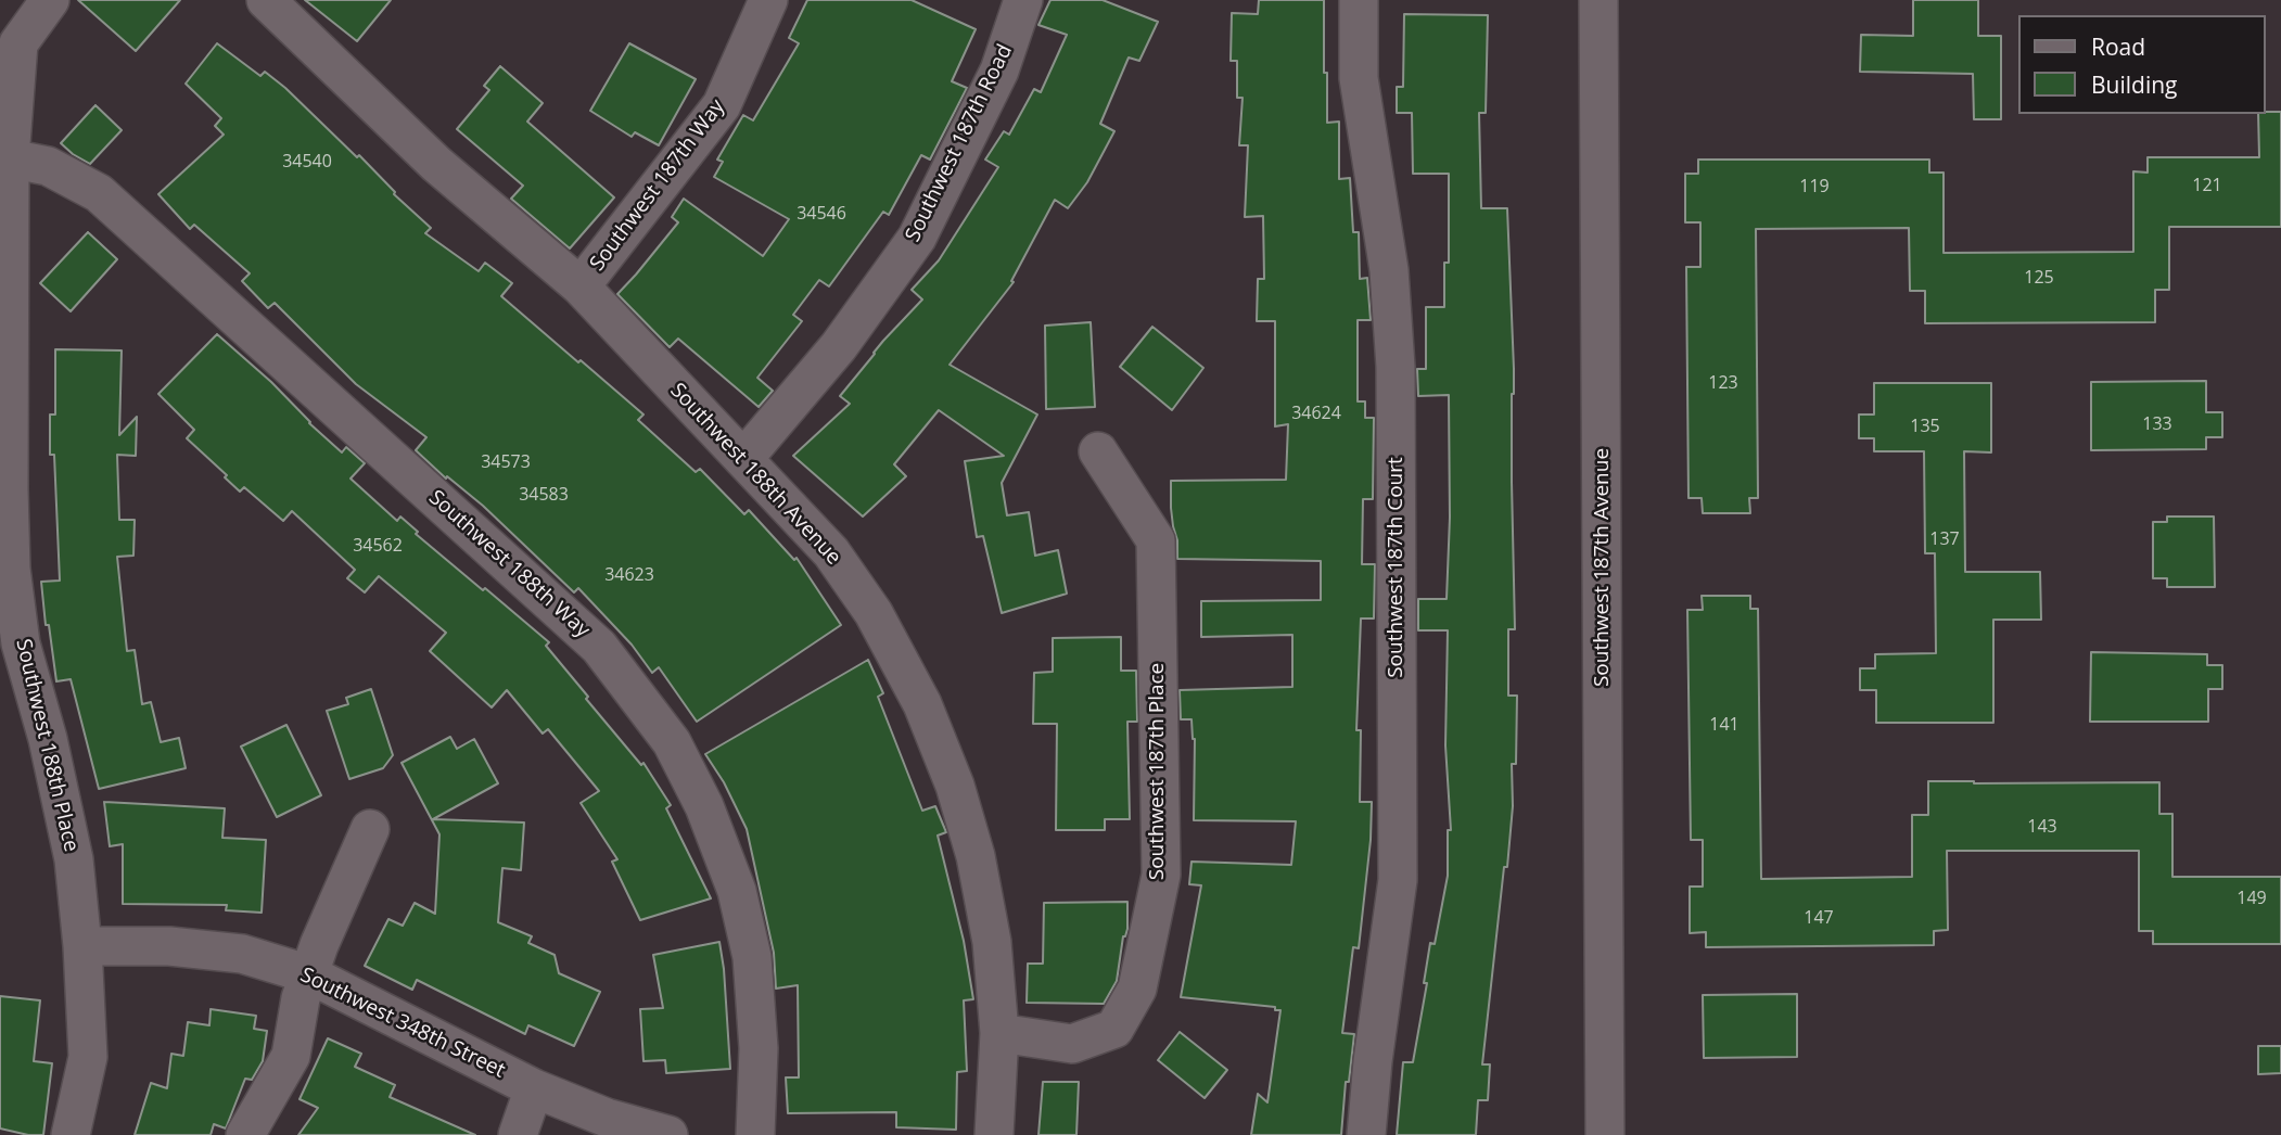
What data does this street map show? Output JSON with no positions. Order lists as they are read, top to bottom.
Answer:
{
  "streets": {
    "street": [
      "Southwest 187th Road",
      "Southwest 187th Way",
      "Southwest 188th Avenue",
      "Southwest 188th Way",
      "Southwest 187th Court",
      "Southwest 187th Avenue",
      "Southwest 188th Place",
      "Southwest 187th Place",
      "Southwest 348th Street"
    ]
  },
  "crossings": [
    ["Southwest 187th Road", "Southwest 188th Avenue"],
    ["Southwest 187th Way", "Southwest 188th Avenue"],
    ["Southwest 188th Avenue", "Southwest 187th Place"],
    ["Southwest 188th Way", "Southwest 188th Place"],
    ["Southwest 188th Place", "Southwest 348th Street"]
  ],
  "house_numbers": [
    "34540",
    "121",
    "119",
    "34546",
    "125",
    "123",
    "34624",
    "133",
    "135",
    "34573",
    "34583",
    "137",
    "34562",
    "34623",
    "141",
    "143",
    "149",
    "147"
  ],
  "legend": ["Road", "Building"]
}
